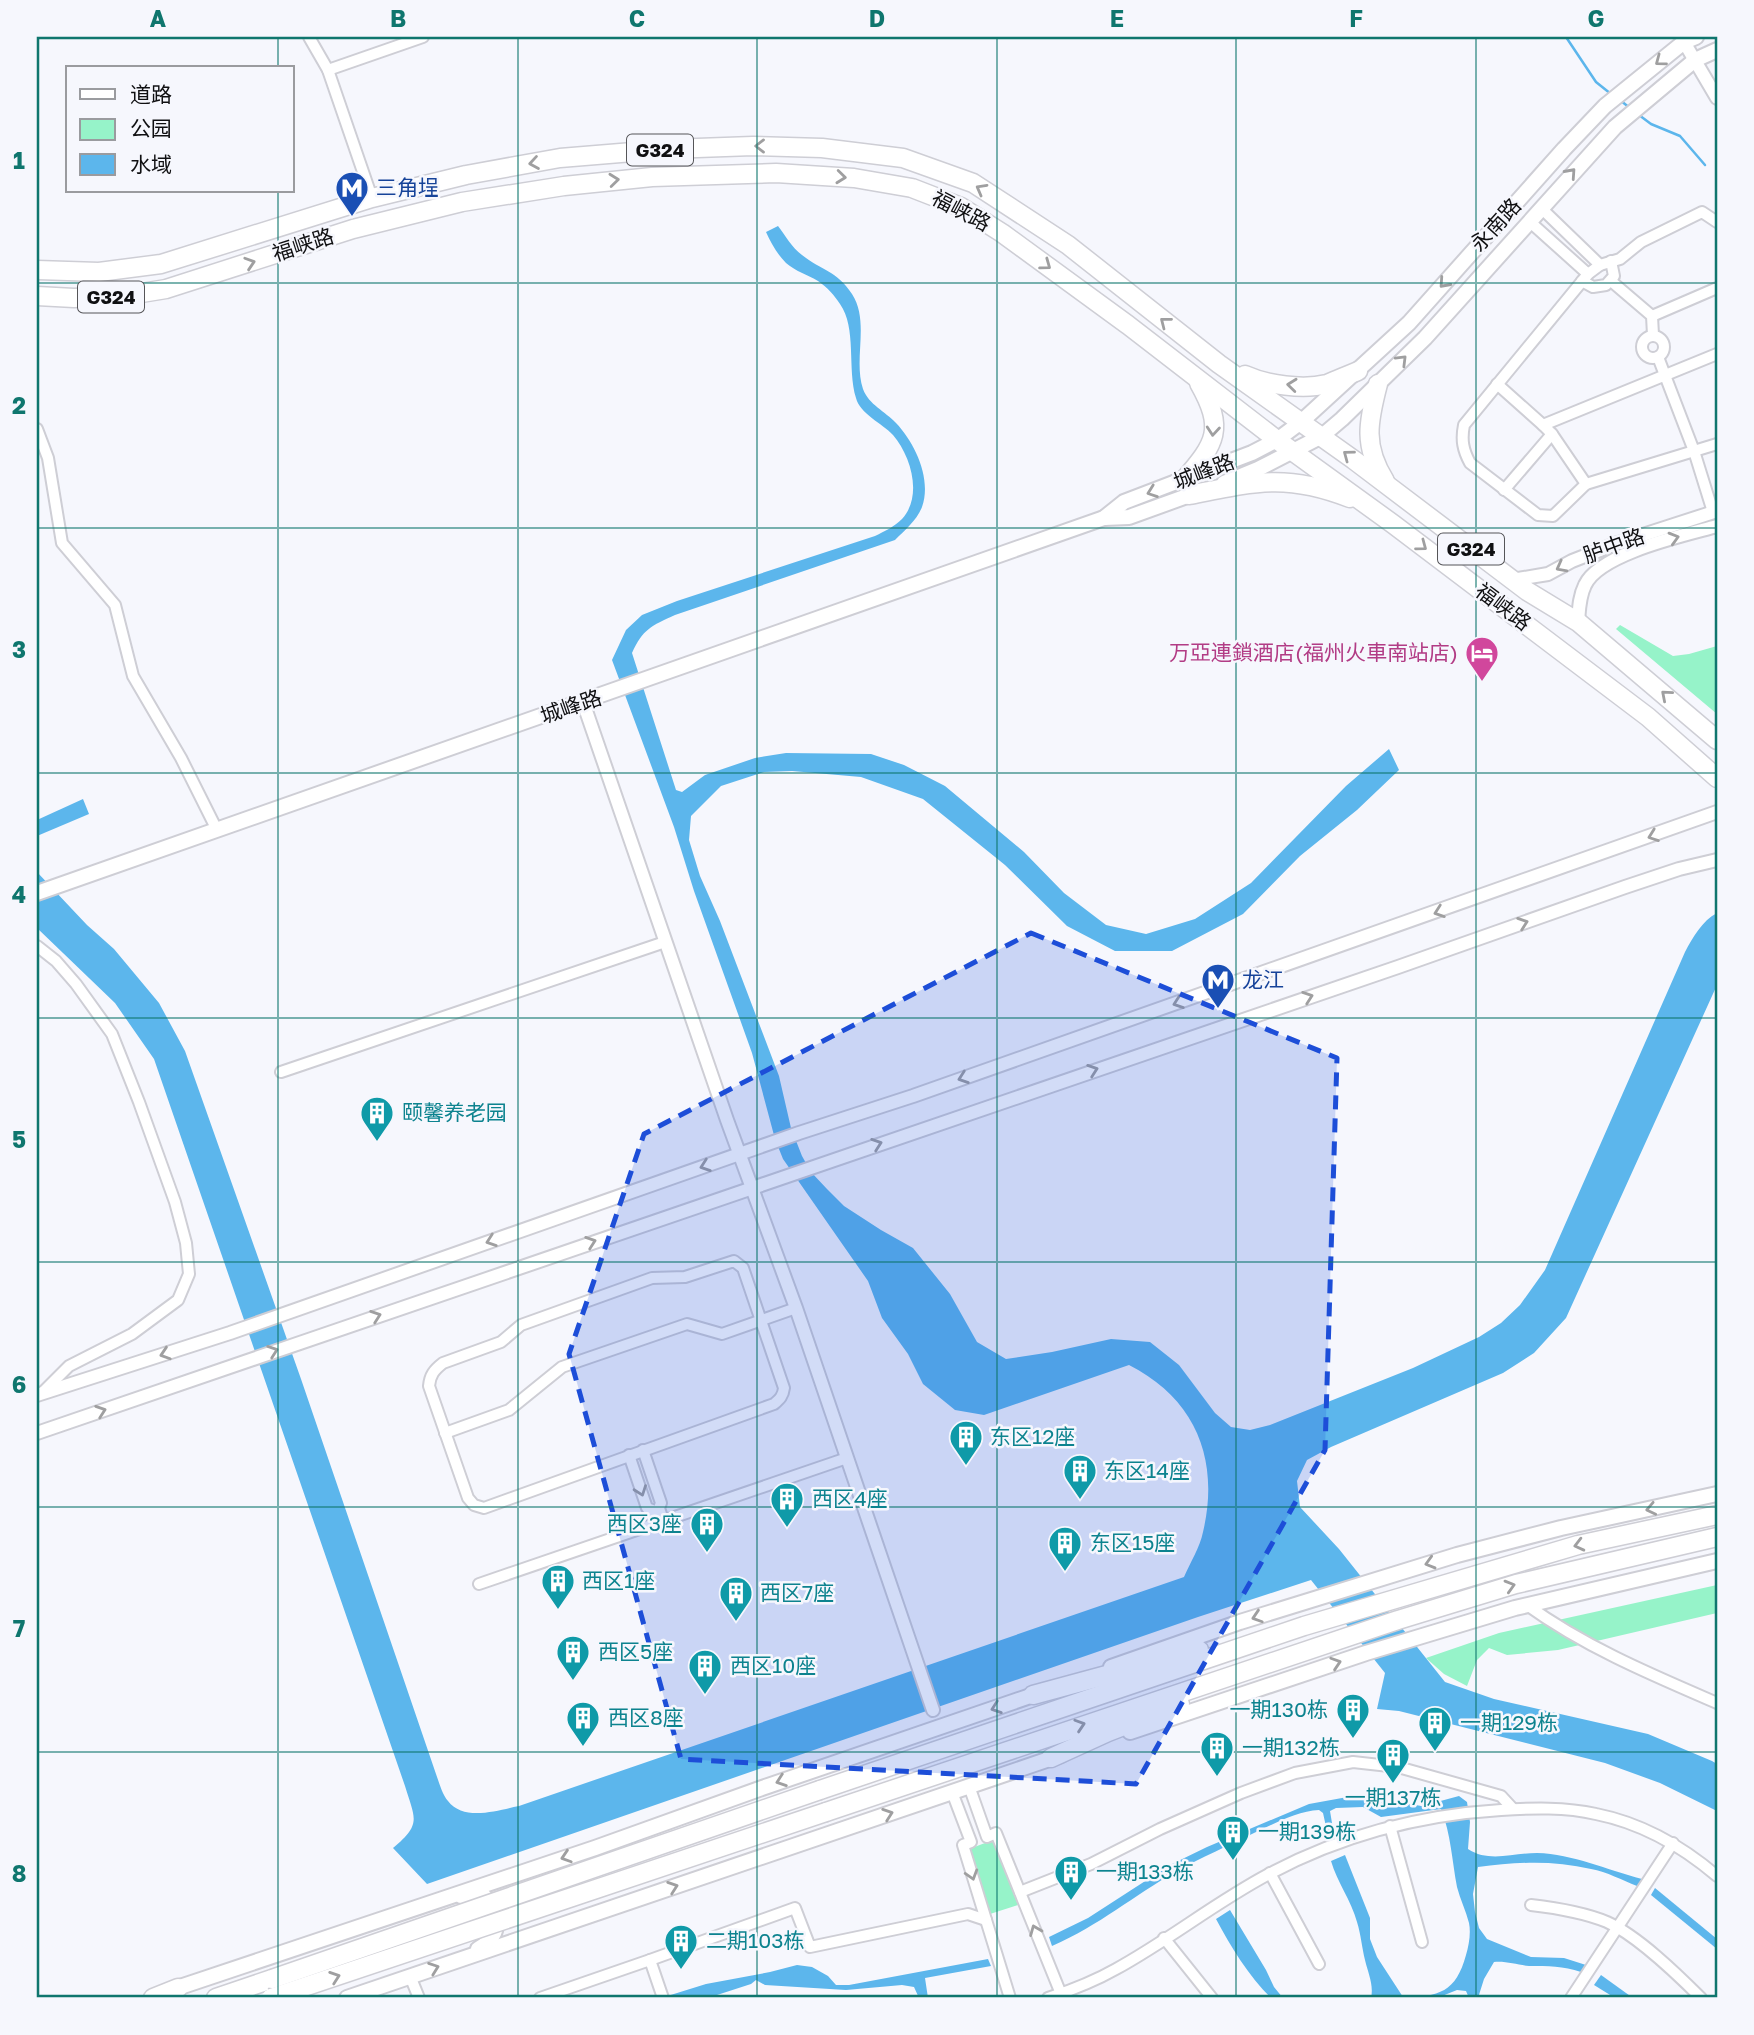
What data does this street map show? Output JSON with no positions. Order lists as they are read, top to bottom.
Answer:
{
  "streets": {
    "highway": ["G324", "福峡路"],
    "main road": ["永南路", "城峰路"],
    "street": ["胪中路"]
  },
  "crossings": [
    ["福峡路", "永南路"],
    ["福峡路", "城峰路"],
    ["福峡路", "胪中路"],
    ["永南路", "城峰路"]
  ],
  "one_way": ["永南路"],
  "places": {
    "metro station": ["三角埕", "龙江"],
    "hotel": ["万亞連鎖酒店(福州火車南站店)"],
    "building": [
      "颐馨养老园",
      "东区12座",
      "东区14座",
      "西区4座",
      "西区3座",
      "东区15座",
      "西区1座",
      "西区7座",
      "西区5座",
      "西区10座",
      "一期130栋",
      "西区8座",
      "一期129栋",
      "一期132栋",
      "一期137栋",
      "一期139栋",
      "一期133栋",
      "二期103栋"
    ]
  },
  "legend": ["道路", "公园", "水域"],
  "grid": {
    "columns": [
      "A",
      "B",
      "C",
      "D",
      "E",
      "F",
      "G"
    ],
    "rows": [
      "1",
      "2",
      "3",
      "4",
      "5",
      "6",
      "7",
      "8"
    ]
  }
}
